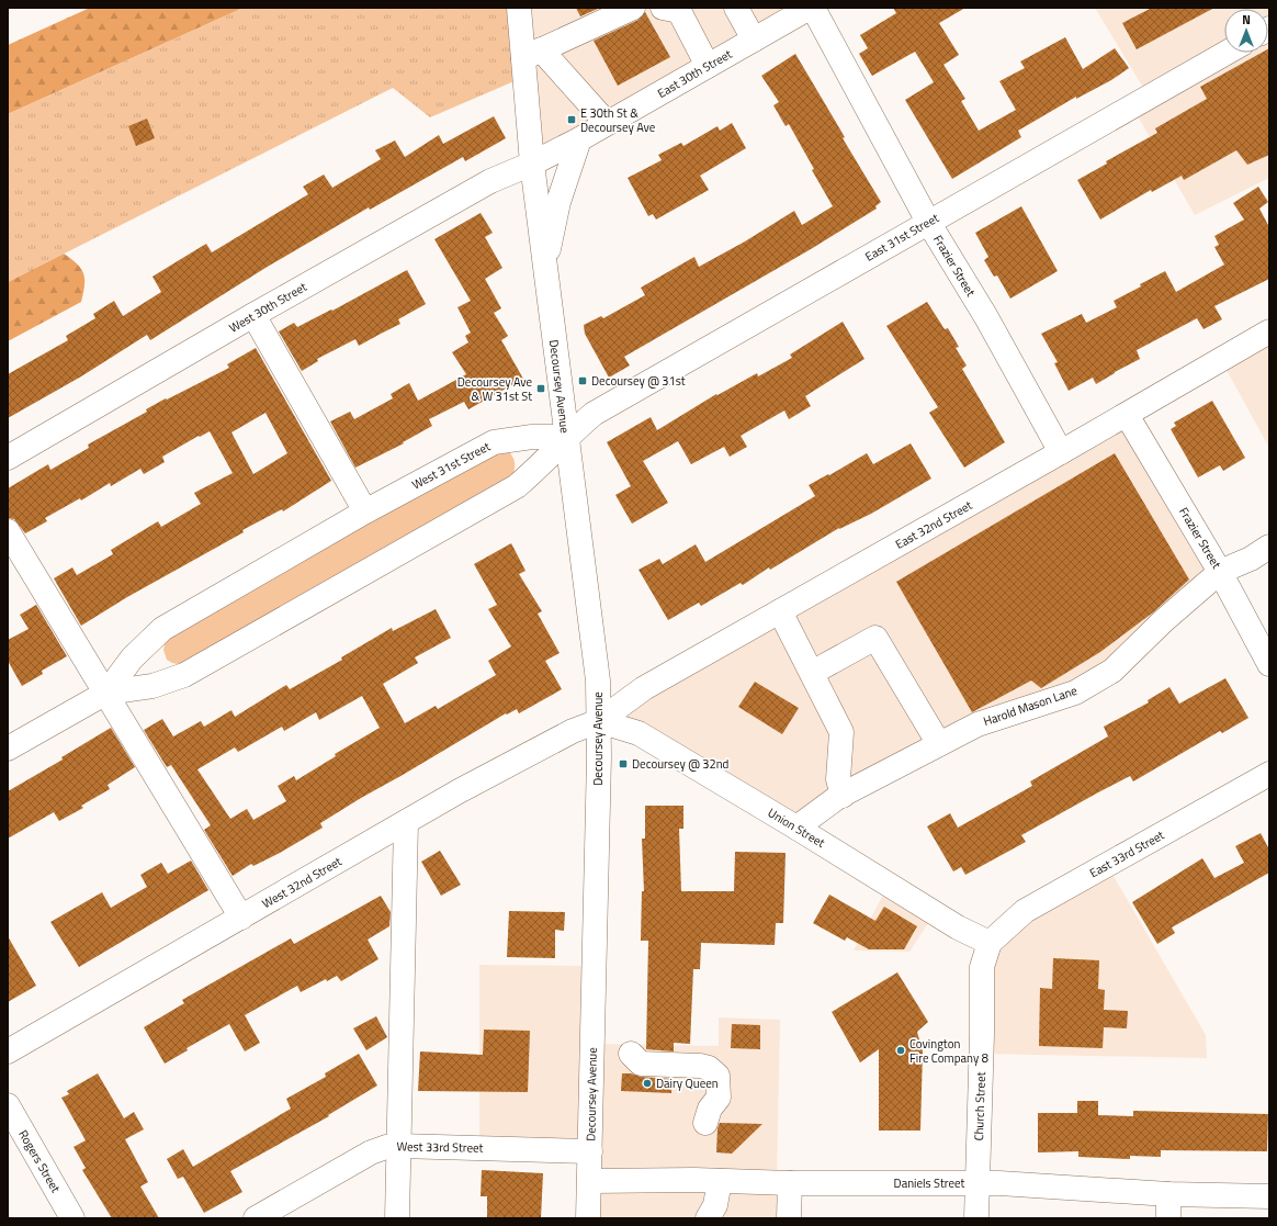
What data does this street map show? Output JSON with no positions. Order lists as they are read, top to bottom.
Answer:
{
  "streets": {
    "street": [
      "East 30th Street",
      "East 31st Street",
      "Frazier Street",
      "West 30th Street",
      "Decoursey Avenue",
      "West 31st Street",
      "East 32nd Street",
      "Harold Mason Lane",
      "Union Street",
      "East 33rd Street",
      "West 32nd Street",
      "Church Street",
      "West 33rd Street",
      "Rogers Street",
      "Daniels Street"
    ]
  },
  "crossings": [
    ["East 30th Street", "Frazier Street"],
    ["East 30th Street", "West 30th Street"],
    ["East 30th Street", "Decoursey Avenue"],
    ["East 31st Street", "Frazier Street"],
    ["East 31st Street", "Decoursey Avenue"],
    ["East 31st Street", "West 31st Street"],
    ["Frazier Street", "East 32nd Street"],
    ["Frazier Street", "Harold Mason Lane"],
    ["West 30th Street", "Decoursey Avenue"],
    ["Decoursey Avenue", "West 31st Street"],
    ["Decoursey Avenue", "East 32nd Street"],
    ["Decoursey Avenue", "Union Street"],
    ["Decoursey Avenue", "West 32nd Street"],
    ["Decoursey Avenue", "West 33rd Street"],
    ["Decoursey Avenue", "Daniels Street"],
    ["East 32nd Street", "Union Street"],
    ["East 32nd Street", "West 32nd Street"],
    ["Harold Mason Lane", "Union Street"],
    ["Union Street", "East 33rd Street"],
    ["Union Street", "West 32nd Street"],
    ["Union Street", "Church Street"],
    ["East 33rd Street", "Church Street"],
    ["Church Street", "Daniels Street"]
  ],
  "places": {
    "transit": [
      "E 30th St & Decoursey Ave",
      "Decoursey @ 31st",
      "Decoursey Ave & W 31st St",
      "Decoursey @ 32nd"
    ],
    "other": ["Covington Fire Company 8", "Dairy Queen"]
  },
  "north": "top"
}
